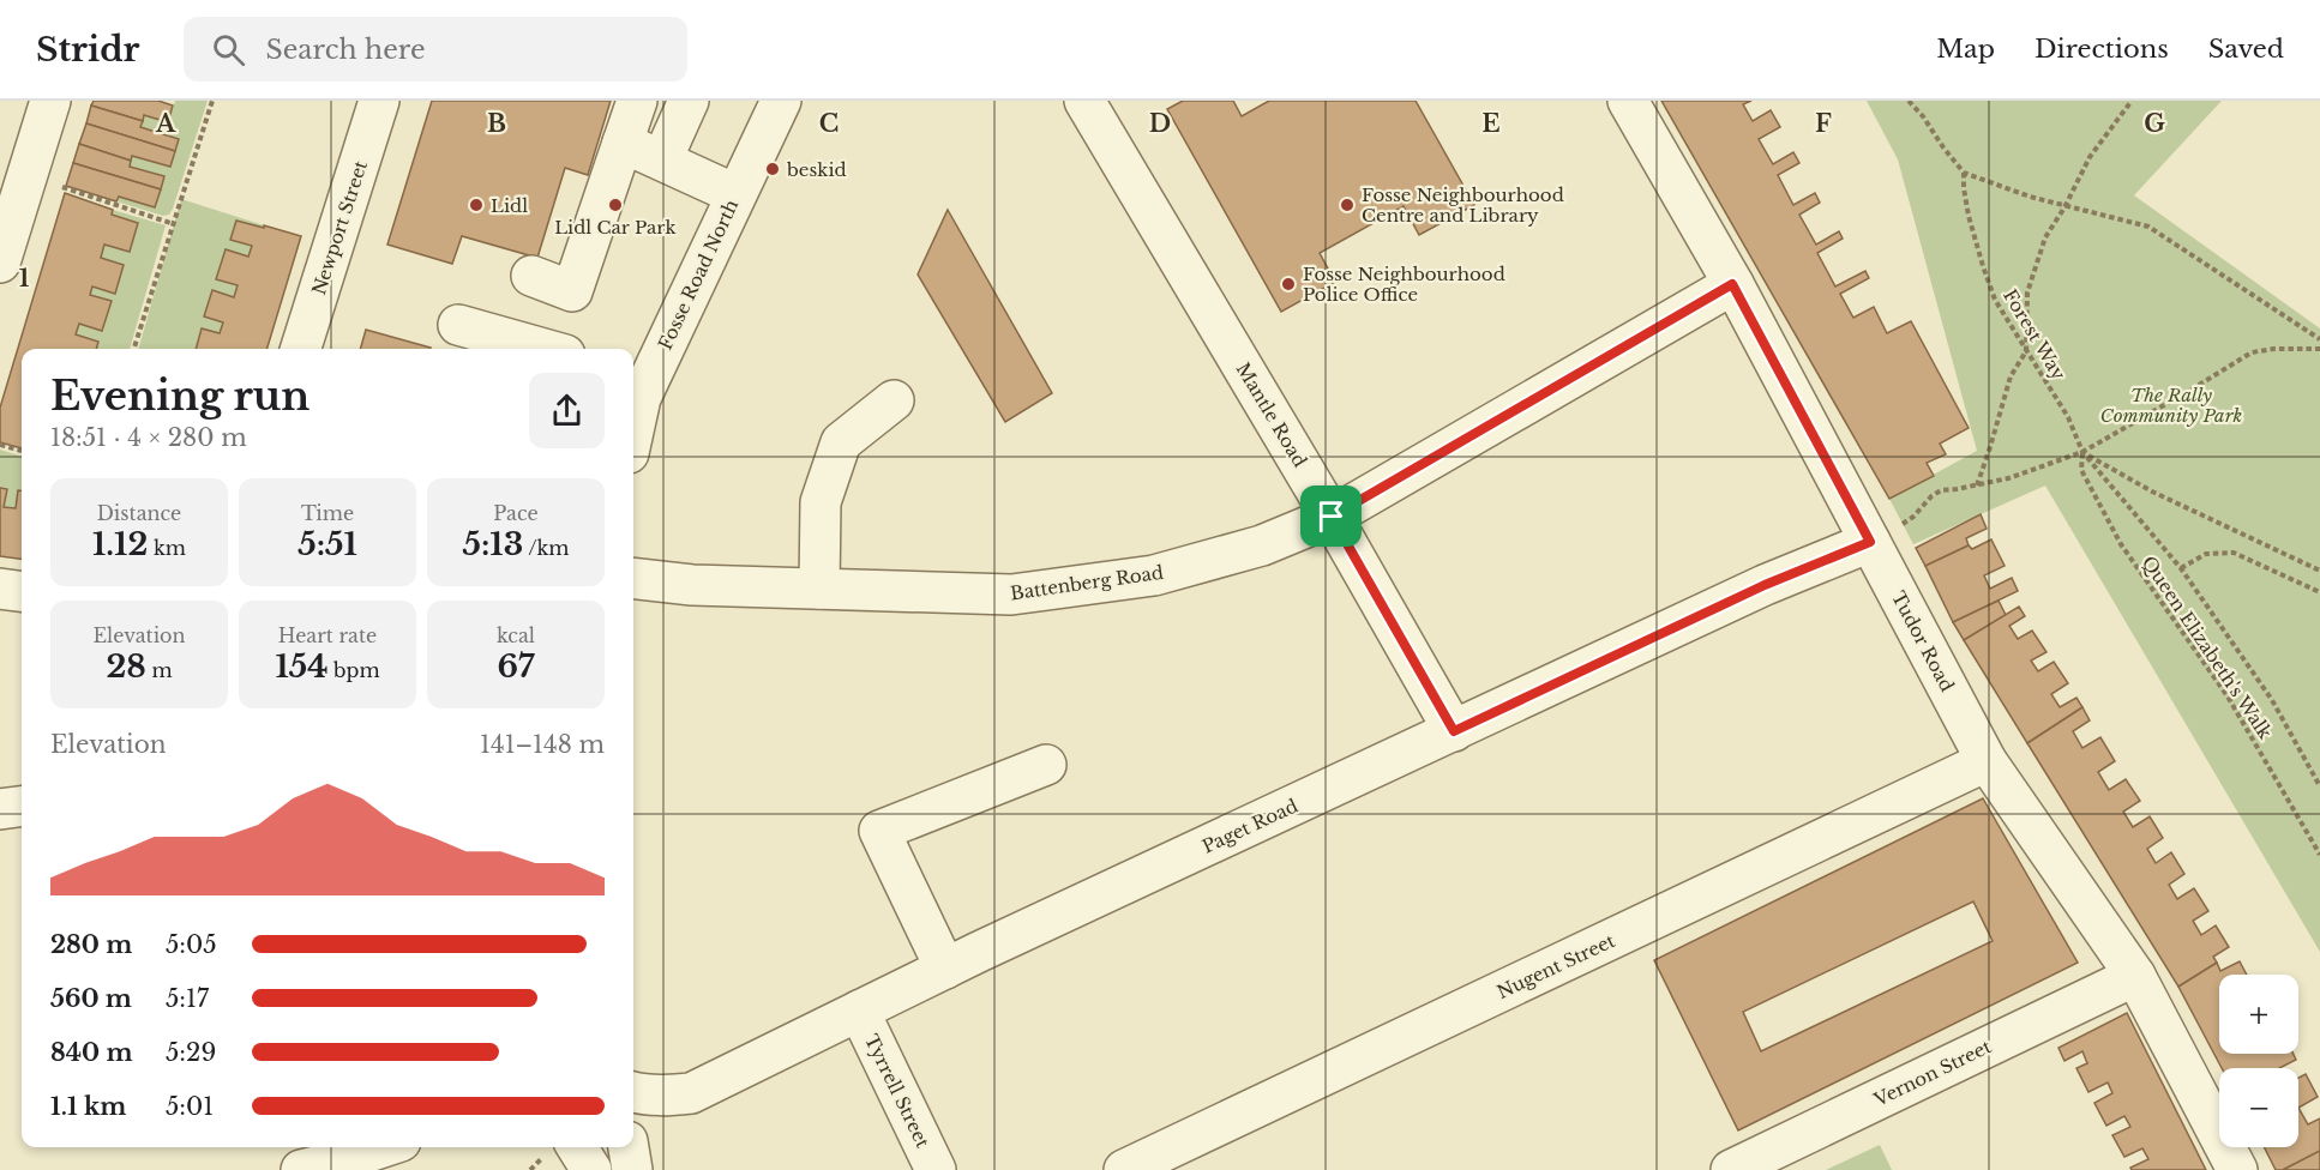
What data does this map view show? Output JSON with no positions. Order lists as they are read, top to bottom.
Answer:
{
  "streets": {
    "street": [
      "Newport Street",
      "Fosse Road North",
      "Mantle Road",
      "Battenberg Road",
      "Tudor Road",
      "Paget Road",
      "Nugent Street",
      "Vernon Street",
      "Tyrrell Street"
    ],
    "path": ["Forest Way", "Queen Elizabeth's Walk"]
  },
  "crossings": [
    ["Forest Way", "Queen Elizabeth's Walk"],
    ["Mantle Road", "Battenberg Road"],
    ["Mantle Road", "Paget Road"],
    ["Battenberg Road", "Tudor Road"],
    ["Tudor Road", "Paget Road"],
    ["Tudor Road", "Nugent Street"],
    ["Tudor Road", "Vernon Street"],
    ["Paget Road", "Tyrrell Street"]
  ],
  "parks": ["The Rally Community Park"],
  "places": [
    "beskid",
    "Lidl",
    "Lidl Car Park",
    "Fosse Neighbourhood Centre and Library",
    "Fosse Neighbourhood Police Office"
  ],
  "page": {
    "header": "Stridr",
    "search": "Search here",
    "nav": ["Map", "Directions", "Saved"],
    "heading": ["Evening run", "18:51 · 4 × 280 m"],
    "stats": [
      ["Distance", "1.12 km"],
      ["Time", "5:51"],
      ["Pace", "5:13 /km"],
      ["Elevation", "28 m"],
      ["Heart rate", "154 bpm"],
      ["kcal", "67"]
    ],
    "chart": ["Elevation", "141–148 m"],
    "list": [
      {
        "name": "280 m",
        "note": "5:05"
      },
      {
        "name": "560 m",
        "note": "5:17"
      },
      {
        "name": "840 m",
        "note": "5:29"
      },
      {
        "name": "1.1 km",
        "note": "5:01"
      }
    ],
    "map_buttons": ["+", "−"]
  },
  "grid": {
    "columns": [
      "A",
      "B",
      "C",
      "D",
      "E",
      "F",
      "G"
    ],
    "rows": ["1"]
  }
}
